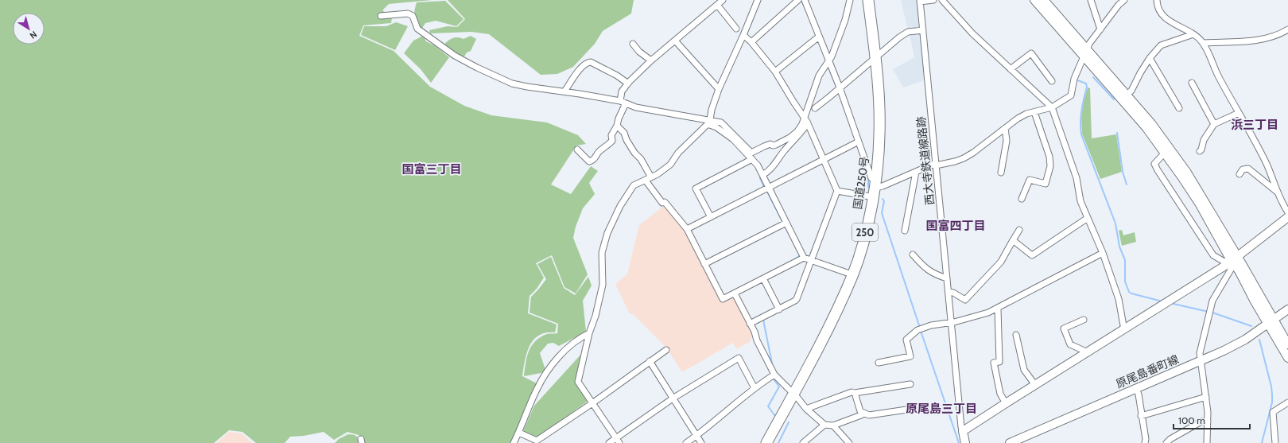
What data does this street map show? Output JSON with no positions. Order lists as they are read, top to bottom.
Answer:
{
  "streets": {
    "highway": ["国道250号", "250"],
    "street": ["西大寺鉄道線路跡", "原尾島番町線"]
  },
  "districts": [
    "浜三丁目",
    "国富三丁目",
    "国富四丁目",
    "原尾島三丁目"
  ],
  "scale_bar": "100 m",
  "north": "bottom right"
}
